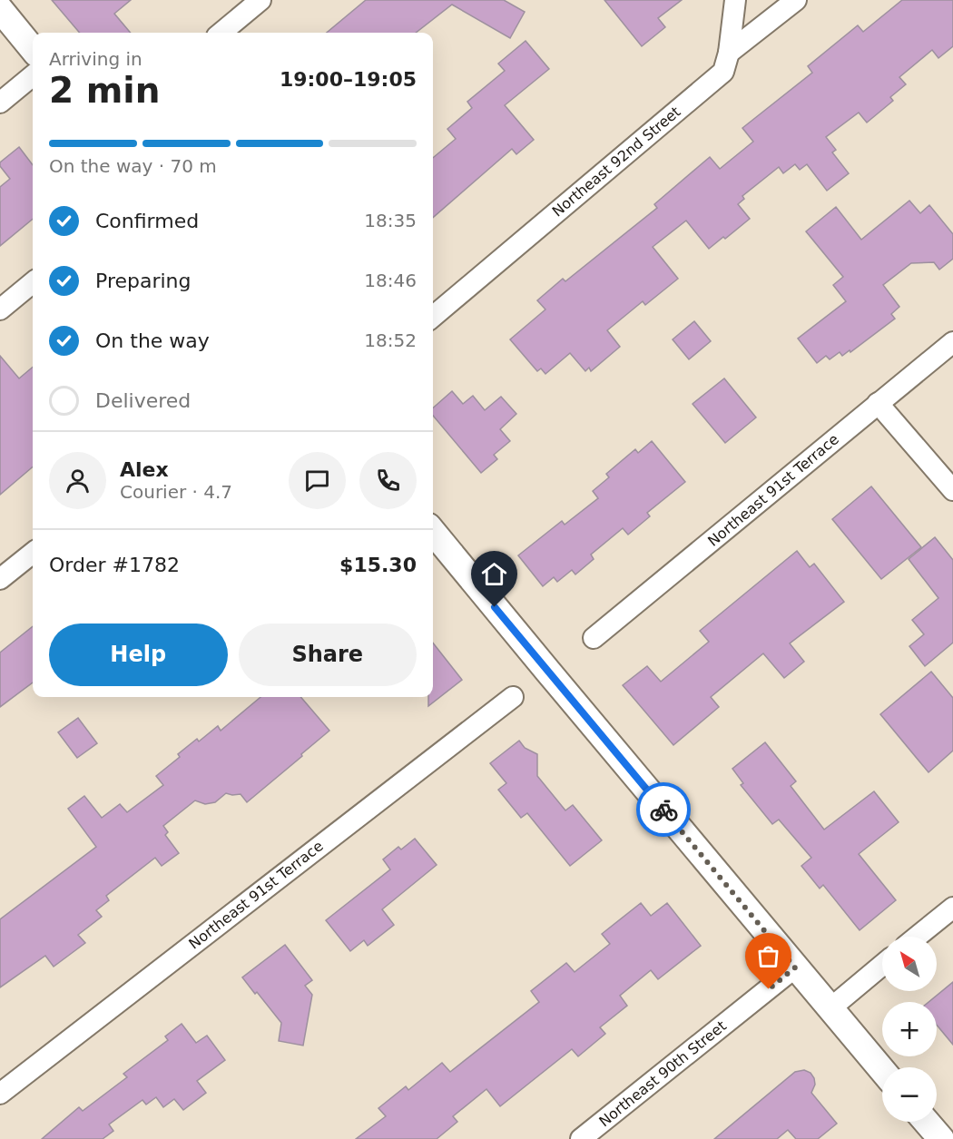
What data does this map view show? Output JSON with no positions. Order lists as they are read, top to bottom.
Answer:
{
  "streets": {
    "street": ["Northeast 92nd Street", "Northeast 91st Terrace", "Northeast 90th Street"]
  },
  "north": "top left",
  "page": {
    "heading": ["2 min", "Arriving in", "19:00–19:05"],
    "panel": [
      "Alex",
      "Courier · 4.7",
      "Order #1782",
      "$15.30"
    ],
    "bar": "On the way · 70 m",
    "list": [
      ["Confirmed", "18:35"],
      ["Preparing", "18:46"],
      ["On the way", "18:52"],
      "Delivered"
    ],
    "buttons": ["Help", "Share"],
    "map_buttons": ["+", "−"]
  }
}
